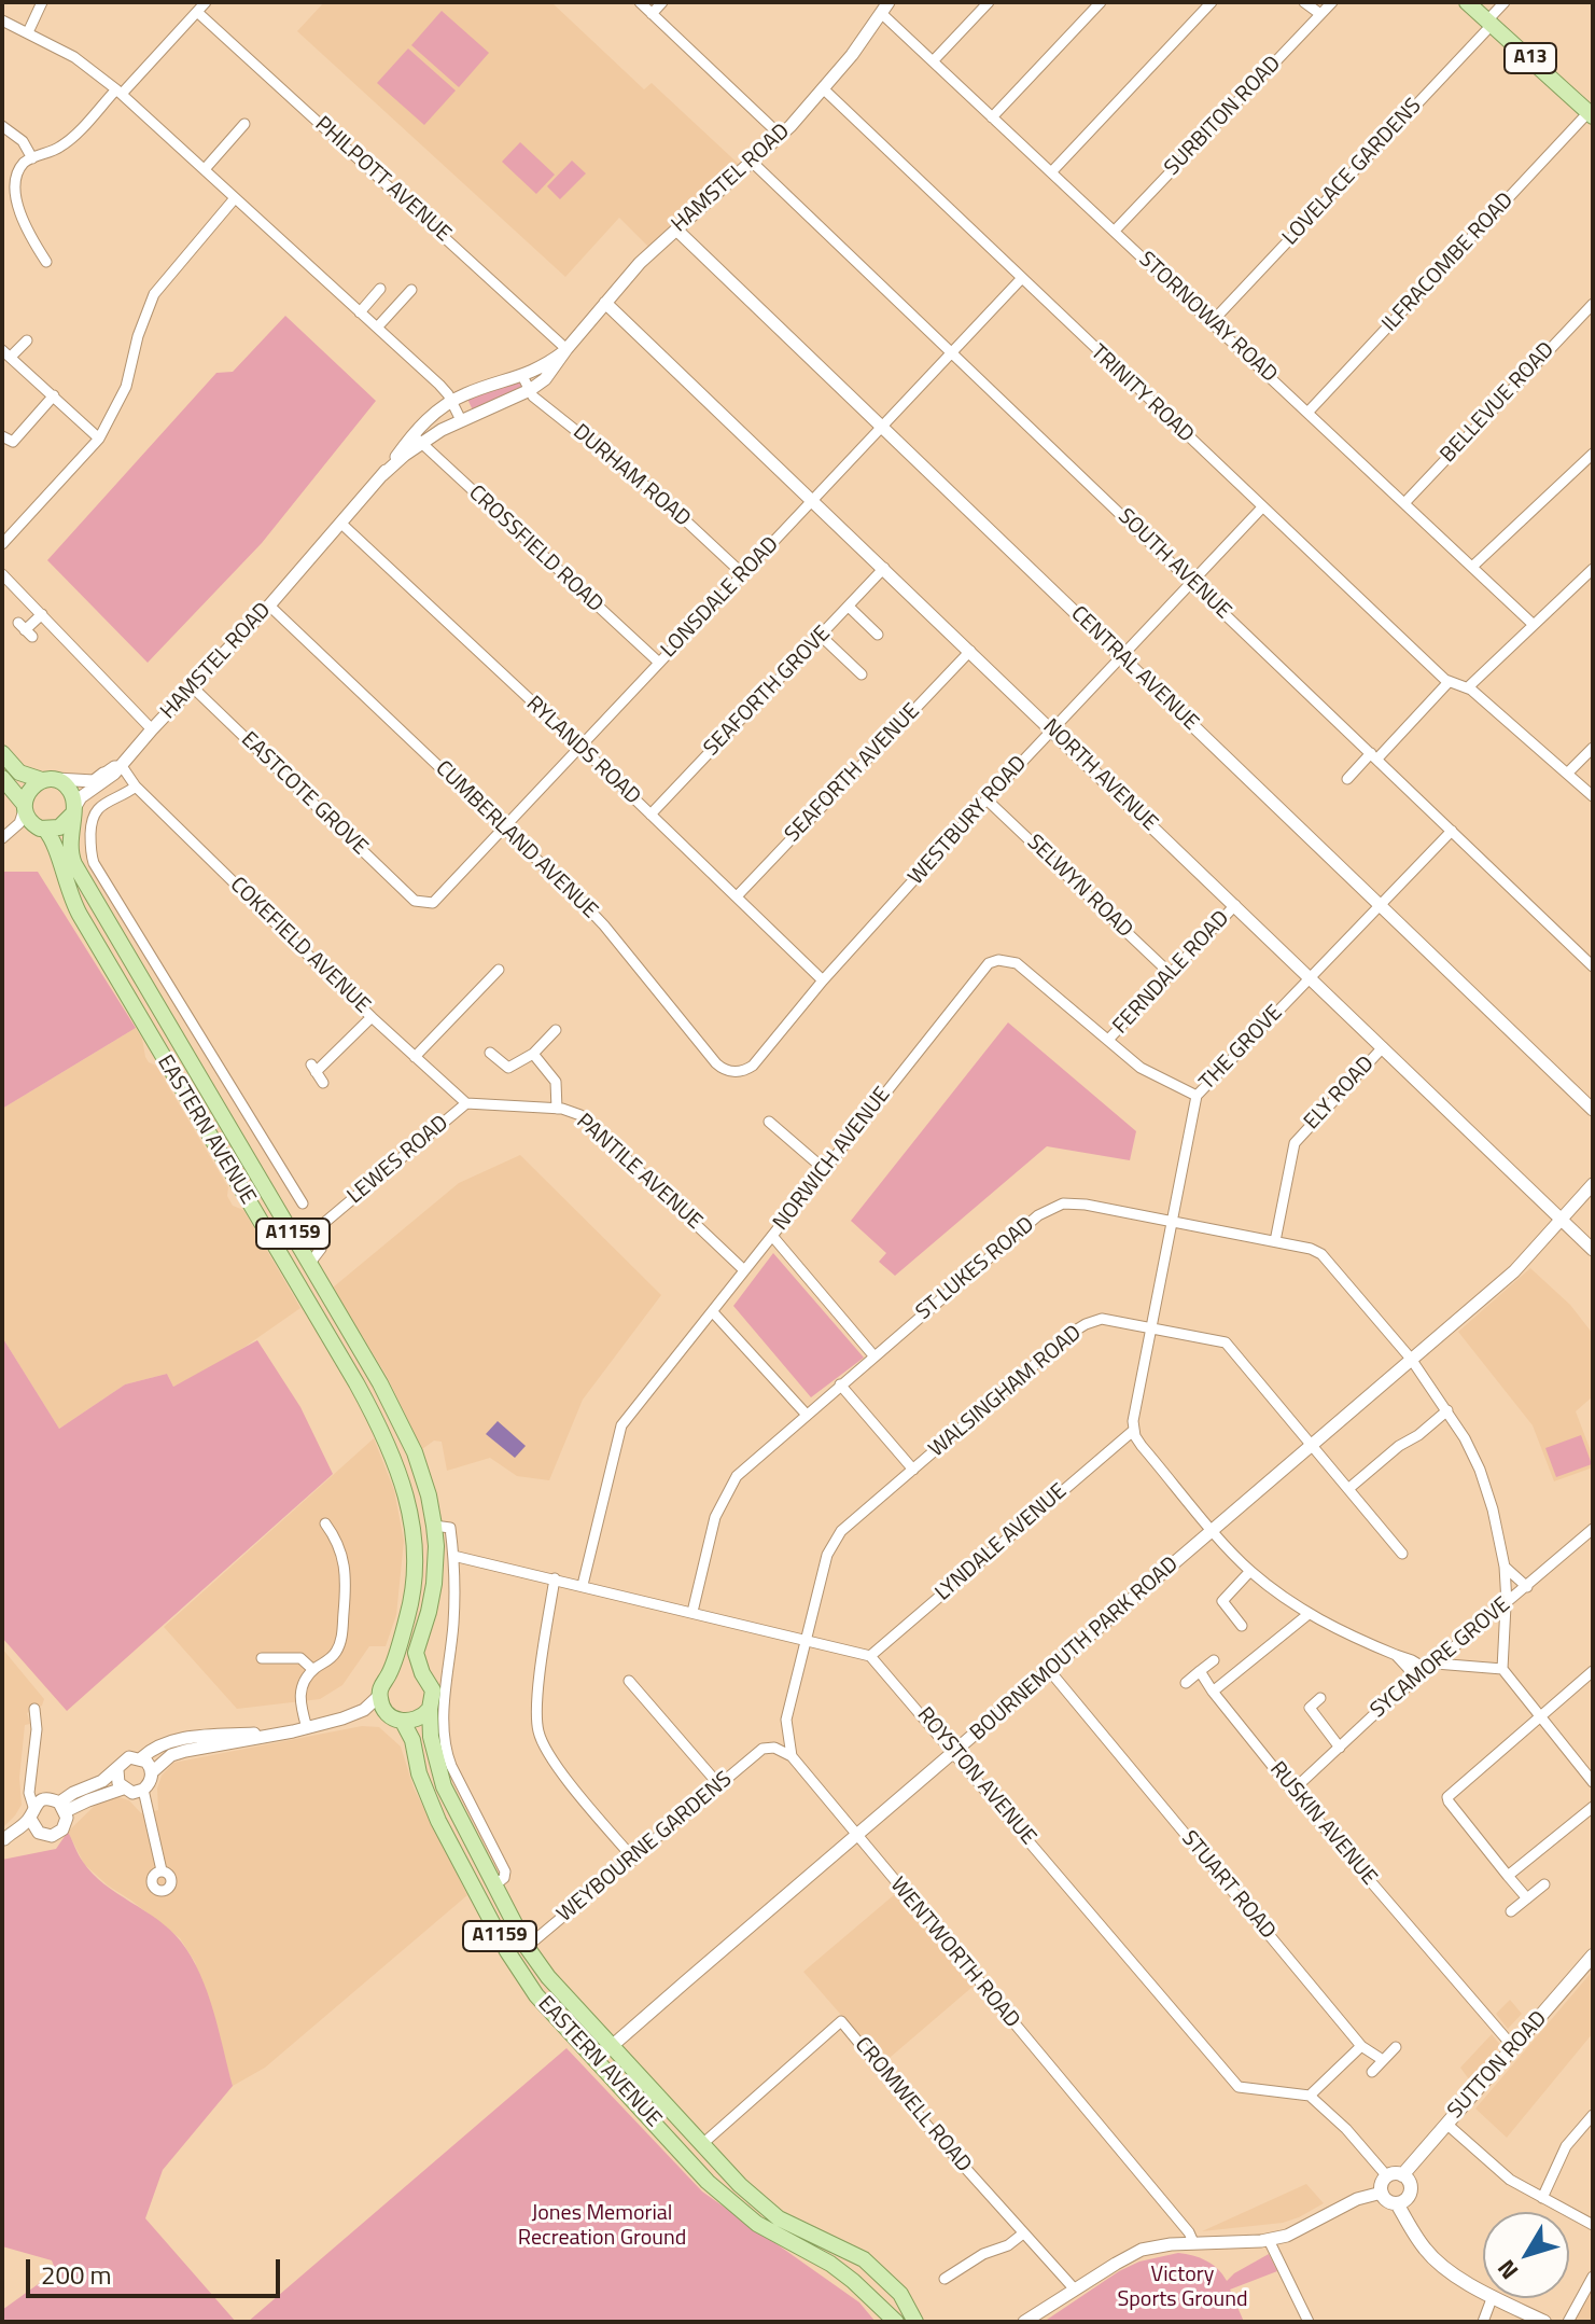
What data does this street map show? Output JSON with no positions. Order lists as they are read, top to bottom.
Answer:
{
  "streets": {
    "main road": [
      "A13",
      "EASTERN AVENUE",
      "A1159",
      "SUTTON ROAD"
    ],
    "street": [
      "SURBITON ROAD",
      "LOVELACE GARDENS",
      "HAMSTEL ROAD",
      "PHILPOTT AVENUE",
      "ILFRACOMBE ROAD",
      "STORNOWAY ROAD",
      "TRINITY ROAD",
      "BELLEVUE ROAD",
      "DURHAM ROAD",
      "CROSSFIELD ROAD",
      "SOUTH AVENUE",
      "LONSDALE ROAD",
      "CENTRAL AVENUE",
      "SEAFORTH GROVE",
      "RYLANDS ROAD",
      "SEAFORTH AVENUE",
      "NORTH AVENUE",
      "EASTCOTE GROVE",
      "WESTBURY ROAD",
      "CUMBERLAND AVENUE",
      "SELWYN ROAD",
      "COKEFIELD AVENUE",
      "FERNDALE ROAD",
      "THE GROVE",
      "ELY ROAD",
      "NORWICH AVENUE",
      "LEWES ROAD",
      "PANTILE AVENUE",
      "ST LUKES ROAD",
      "WALSINGHAM ROAD",
      "LYNDALE AVENUE",
      "BOURNEMOUTH PARK ROAD",
      "SYCAMORE GROVE",
      "ROYSTON AVENUE",
      "RUSKIN AVENUE",
      "WEYBOURNE GARDENS",
      "STUART ROAD",
      "WENTWORTH ROAD",
      "CROMWELL ROAD"
    ]
  },
  "crossings": [
    ["A13", "LOVELACE GARDENS"],
    ["A13", "ILFRACOMBE ROAD"],
    ["SURBITON ROAD", "STORNOWAY ROAD"],
    ["LOVELACE GARDENS", "STORNOWAY ROAD"],
    ["HAMSTEL ROAD", "PHILPOTT AVENUE"],
    ["HAMSTEL ROAD", "STORNOWAY ROAD"],
    ["HAMSTEL ROAD", "TRINITY ROAD"],
    ["HAMSTEL ROAD", "DURHAM ROAD"],
    ["HAMSTEL ROAD", "CROSSFIELD ROAD"],
    ["HAMSTEL ROAD", "SOUTH AVENUE"],
    ["HAMSTEL ROAD", "CENTRAL AVENUE"],
    ["HAMSTEL ROAD", "RYLANDS ROAD"],
    ["HAMSTEL ROAD", "NORTH AVENUE"],
    ["HAMSTEL ROAD", "EASTCOTE GROVE"],
    ["HAMSTEL ROAD", "CUMBERLAND AVENUE"],
    ["HAMSTEL ROAD", "COKEFIELD AVENUE"],
    ["HAMSTEL ROAD", "EASTERN AVENUE"],
    ["ILFRACOMBE ROAD", "STORNOWAY ROAD"],
    ["STORNOWAY ROAD", "BELLEVUE ROAD"],
    ["TRINITY ROAD", "LONSDALE ROAD"],
    ["TRINITY ROAD", "WESTBURY ROAD"],
    ["DURHAM ROAD", "LONSDALE ROAD"],
    ["CROSSFIELD ROAD", "LONSDALE ROAD"],
    ["SOUTH AVENUE", "LONSDALE ROAD"],
    ["SOUTH AVENUE", "WESTBURY ROAD"],
    ["SOUTH AVENUE", "THE GROVE"],
    ["LONSDALE ROAD", "CENTRAL AVENUE"],
    ["LONSDALE ROAD", "RYLANDS ROAD"],
    ["LONSDALE ROAD", "NORTH AVENUE"],
    ["LONSDALE ROAD", "EASTCOTE GROVE"],
    ["LONSDALE ROAD", "CUMBERLAND AVENUE"],
    ["CENTRAL AVENUE", "WESTBURY ROAD"],
    ["CENTRAL AVENUE", "THE GROVE"],
    ["SEAFORTH GROVE", "RYLANDS ROAD"],
    ["SEAFORTH GROVE", "NORTH AVENUE"],
    ["RYLANDS ROAD", "SEAFORTH AVENUE"],
    ["RYLANDS ROAD", "WESTBURY ROAD"],
    ["SEAFORTH AVENUE", "NORTH AVENUE"],
    ["NORTH AVENUE", "WESTBURY ROAD"],
    ["NORTH AVENUE", "FERNDALE ROAD"],
    ["NORTH AVENUE", "THE GROVE"],
    ["NORTH AVENUE", "ELY ROAD"],
    ["NORTH AVENUE", "BOURNEMOUTH PARK ROAD"],
    ["WESTBURY ROAD", "CUMBERLAND AVENUE"],
    ["WESTBURY ROAD", "SELWYN ROAD"],
    ["SELWYN ROAD", "FERNDALE ROAD"],
    ["COKEFIELD AVENUE", "LEWES ROAD"],
    ["COKEFIELD AVENUE", "PANTILE AVENUE"],
    ["FERNDALE ROAD", "NORWICH AVENUE"],
    ["THE GROVE", "NORWICH AVENUE"],
    ["THE GROVE", "ST LUKES ROAD"],
    ["THE GROVE", "WALSINGHAM ROAD"],
    ["THE GROVE", "LYNDALE AVENUE"],
    ["ELY ROAD", "ST LUKES ROAD"],
    ["EASTERN AVENUE", "LEWES ROAD"],
    ["EASTERN AVENUE", "BOURNEMOUTH PARK ROAD"],
    ["EASTERN AVENUE", "WEYBOURNE GARDENS"],
    ["EASTERN AVENUE", "CROMWELL ROAD"],
    ["NORWICH AVENUE", "PANTILE AVENUE"],
    ["LEWES ROAD", "PANTILE AVENUE"],
    ["ST LUKES ROAD", "BOURNEMOUTH PARK ROAD"],
    ["ST LUKES ROAD", "SYCAMORE GROVE"],
    ["WALSINGHAM ROAD", "BOURNEMOUTH PARK ROAD"],
    ["LYNDALE AVENUE", "ROYSTON AVENUE"],
    ["BOURNEMOUTH PARK ROAD", "ROYSTON AVENUE"],
    ["BOURNEMOUTH PARK ROAD", "STUART ROAD"],
    ["BOURNEMOUTH PARK ROAD", "WENTWORTH ROAD"],
    ["SYCAMORE GROVE", "RUSKIN AVENUE"],
    ["RUSKIN AVENUE", "SUTTON ROAD"]
  ],
  "parks": ["Jones Memorial Recreation Ground", "Victory Sports Ground"],
  "scale_bar": "200 m",
  "north": "bottom left"
}
